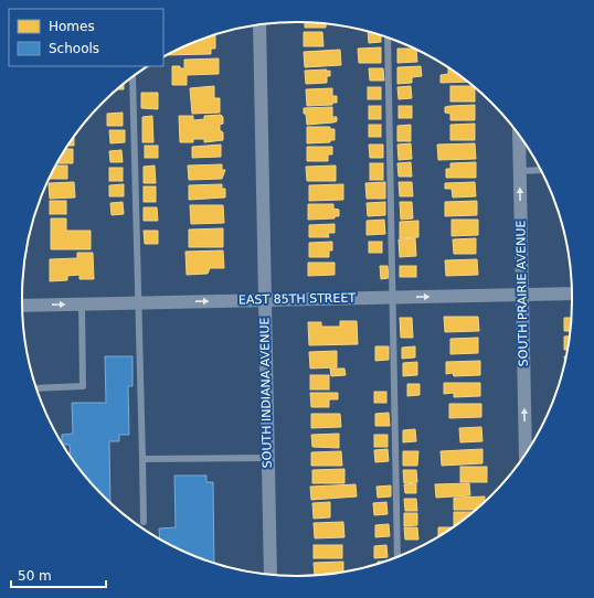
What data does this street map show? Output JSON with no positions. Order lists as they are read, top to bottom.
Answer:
{
  "streets": {
    "street": ["SOUTH PRAIRIE AVENUE", "EAST 85TH STREET", "SOUTH INDIANA AVENUE"]
  },
  "crossings": [
    ["SOUTH PRAIRIE AVENUE", "EAST 85TH STREET"],
    ["EAST 85TH STREET", "SOUTH INDIANA AVENUE"]
  ],
  "one_way": ["SOUTH PRAIRIE AVENUE", "EAST 85TH STREET"],
  "legend": ["Homes", "Schools"],
  "scale_bar": "50 m"
}
